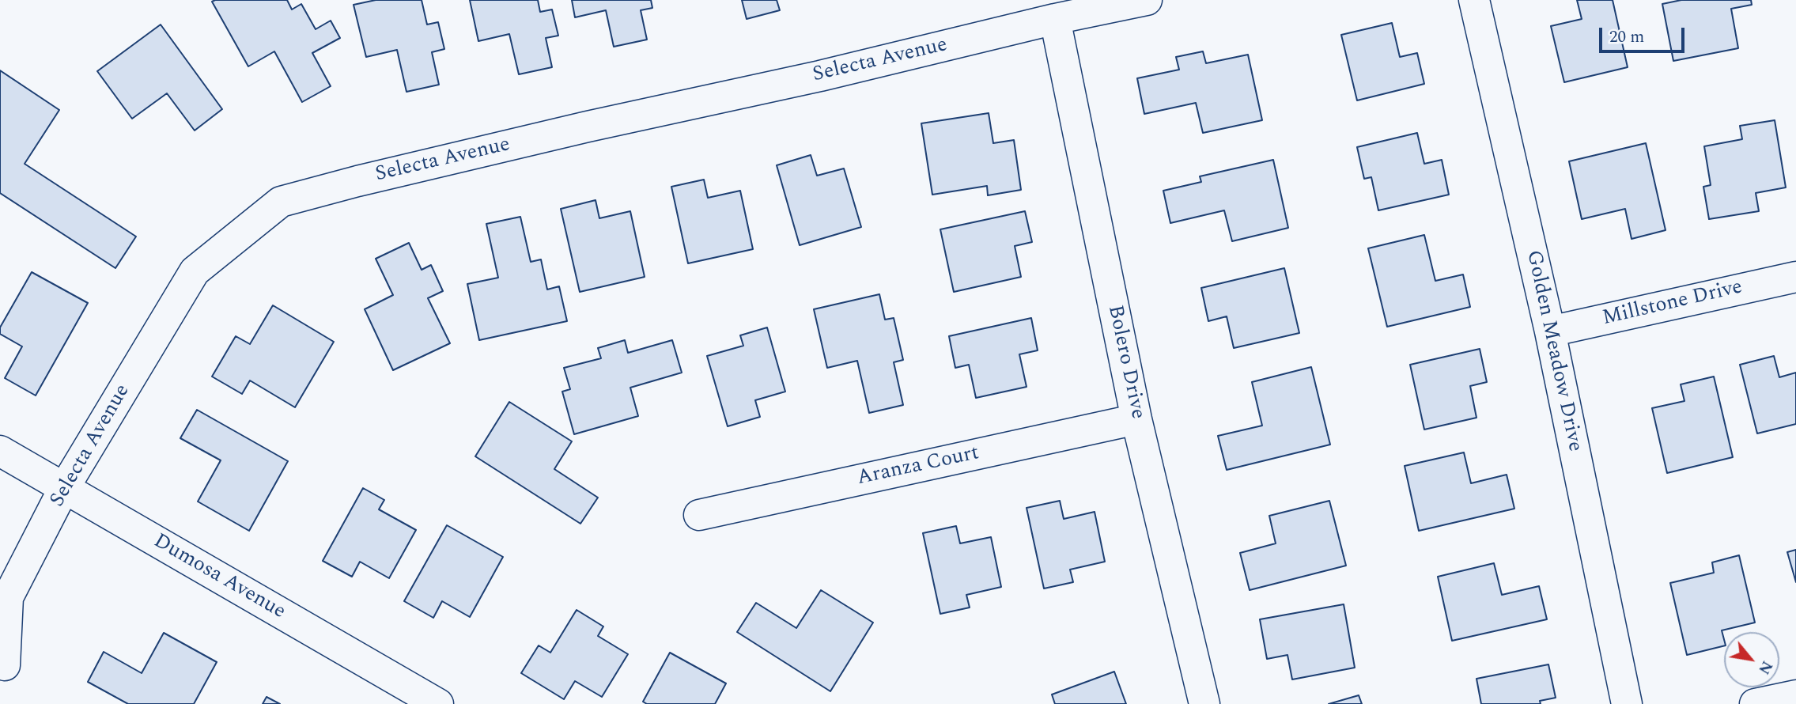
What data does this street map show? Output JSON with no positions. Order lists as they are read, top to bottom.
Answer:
{
  "streets": {
    "street": [
      "Selecta Avenue",
      "Millstone Drive",
      "Golden Meadow Drive",
      "Bolero Drive",
      "Aranza Court",
      "Dumosa Avenue"
    ]
  },
  "crossings": [
    ["Selecta Avenue", "Bolero Drive"],
    ["Selecta Avenue", "Dumosa Avenue"],
    ["Millstone Drive", "Golden Meadow Drive"],
    ["Bolero Drive", "Aranza Court"]
  ],
  "scale_bar": "20 m",
  "north": "bottom right"
}
